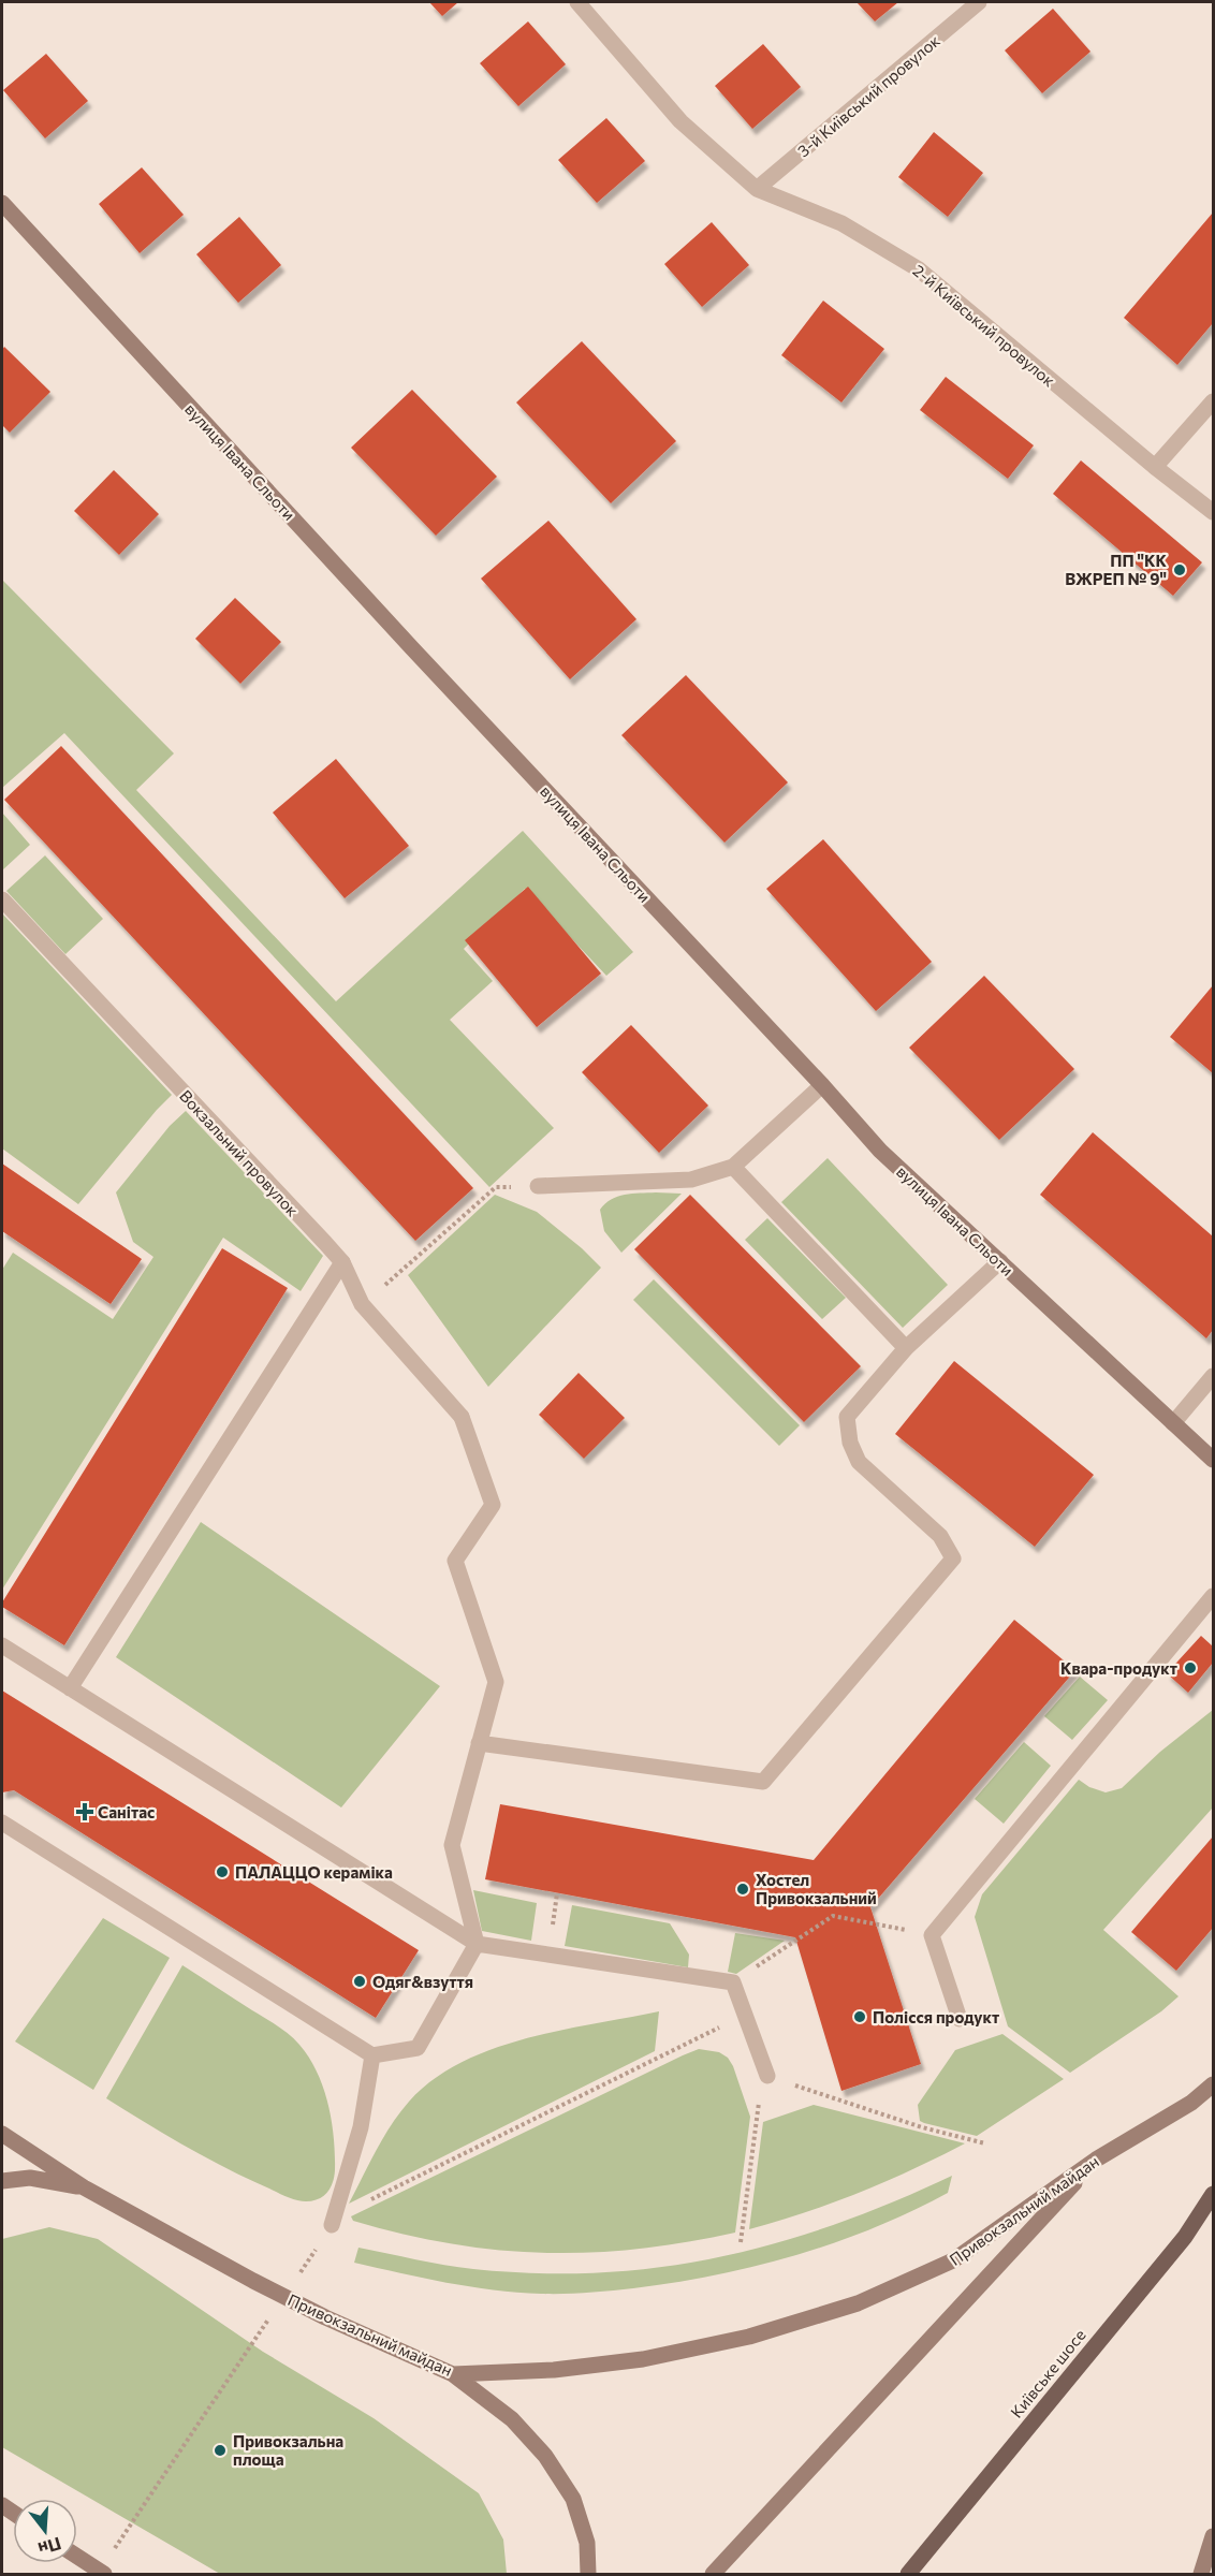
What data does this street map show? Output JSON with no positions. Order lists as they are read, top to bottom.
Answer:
{
  "streets": {
    "main road": ["вулиця Івана Сльоти", "Привокзальний майдан", "Київське шосе"],
    "street": ["3-й Київський провулок", "2-й Київський провулок", "Вокзальний провулок"]
  },
  "crossings": [
    ["3-й Київський провулок", "2-й Київський провулок"]
  ],
  "places": {
    "other": [
      "ПП \"КК ВЖРЕП № 9\"",
      "Квара-продукт",
      "ПАЛАЦЦО кераміка",
      "Хостел Привокзальний",
      "Одяг&взуття",
      "Полісся продукт",
      "Привокзальна площа"
    ],
    "health": ["Санітас"]
  },
  "north": "bottom"
}
